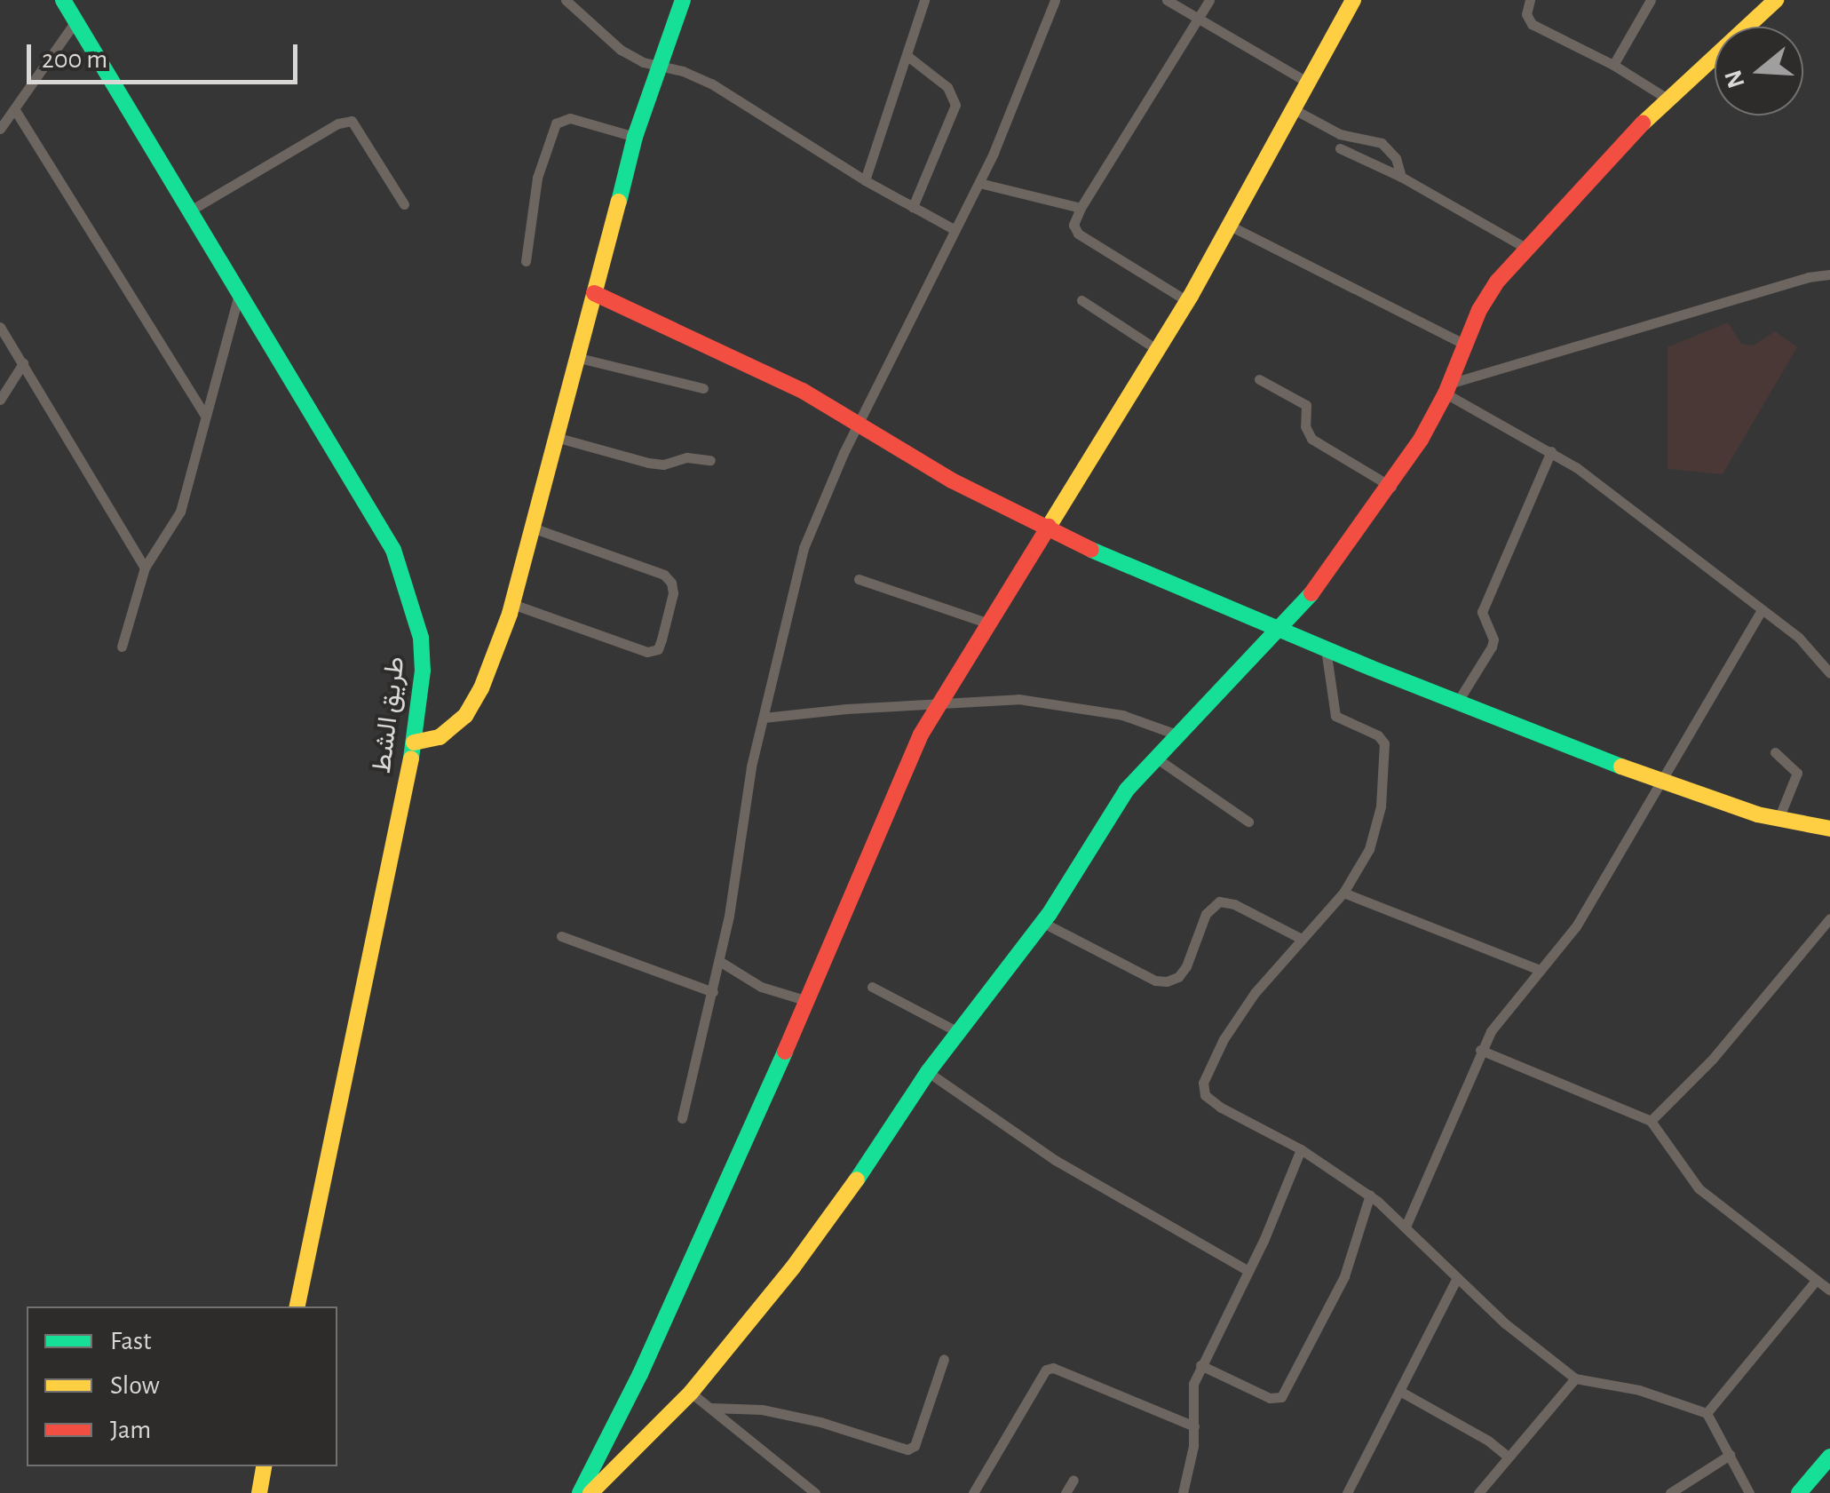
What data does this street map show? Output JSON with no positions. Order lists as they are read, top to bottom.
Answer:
{
  "streets": {
    "street": ["طريق الشط"]
  },
  "legend": ["Fast", "Slow", "Jam"],
  "scale_bar": "200 m",
  "north": "left"
}
